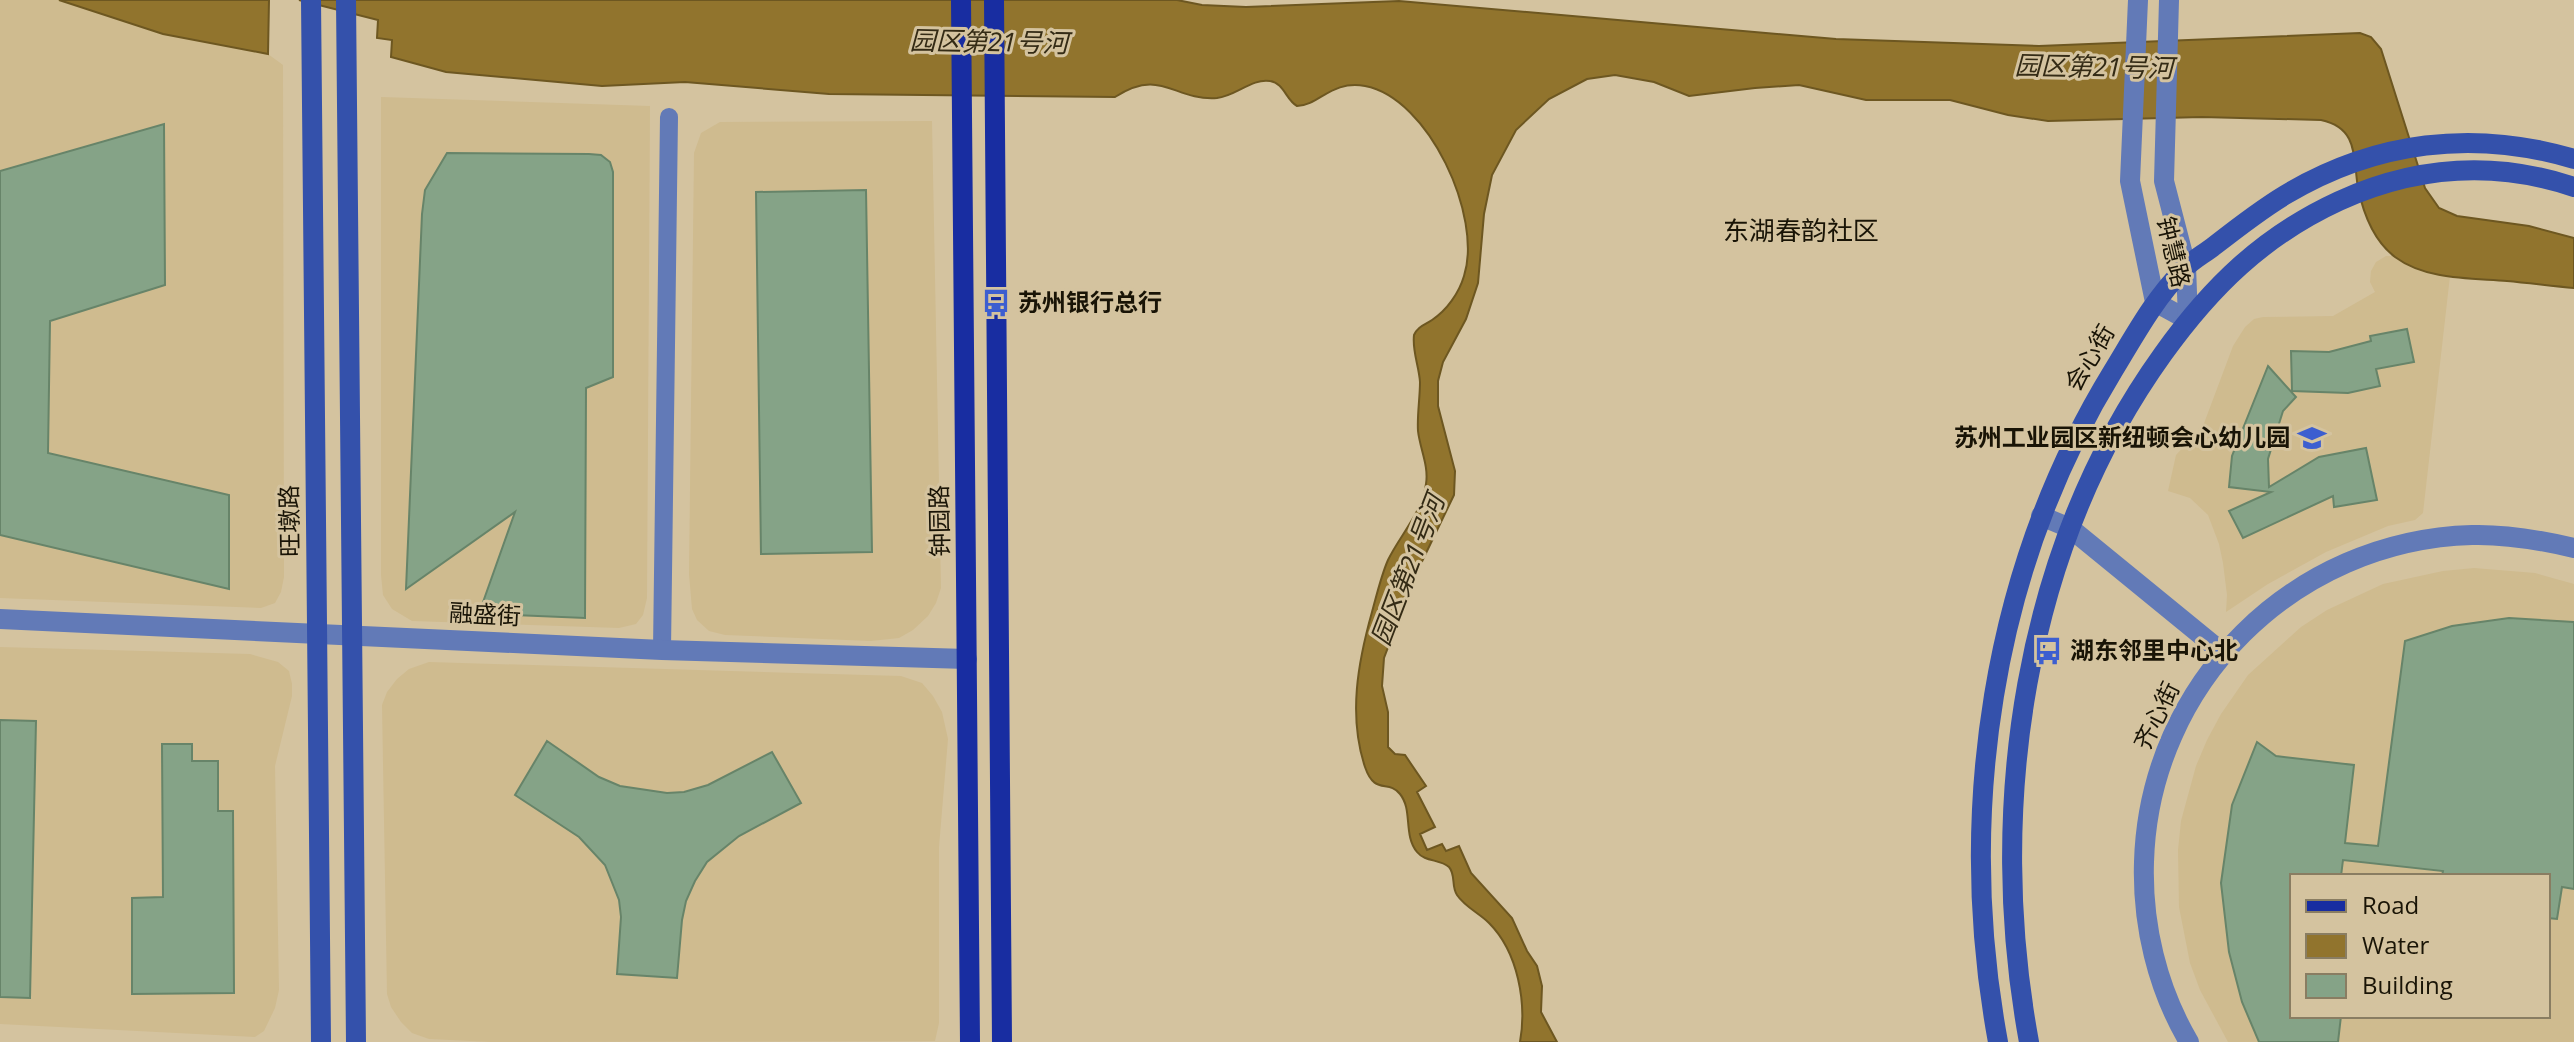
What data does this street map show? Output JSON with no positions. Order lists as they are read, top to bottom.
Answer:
{
  "streets": {
    "main road": ["会心街", "旺墩路", "钟园路"],
    "street": ["钟慧路", "融盛街", "齐心街"]
  },
  "crossings": [
    ["钟慧路", "会心街"],
    ["旺墩路", "融盛街"],
    ["钟园路", "融盛街"]
  ],
  "districts": ["东湖春韵社区"],
  "water": ["园区第21号河"],
  "places": {
    "bus stop": ["苏州银行总行", "湖东邻里中心北"],
    "school or university": ["苏州工业园区新纽顿会心幼儿园"]
  },
  "legend": ["Road", "Water", "Building"]
}
